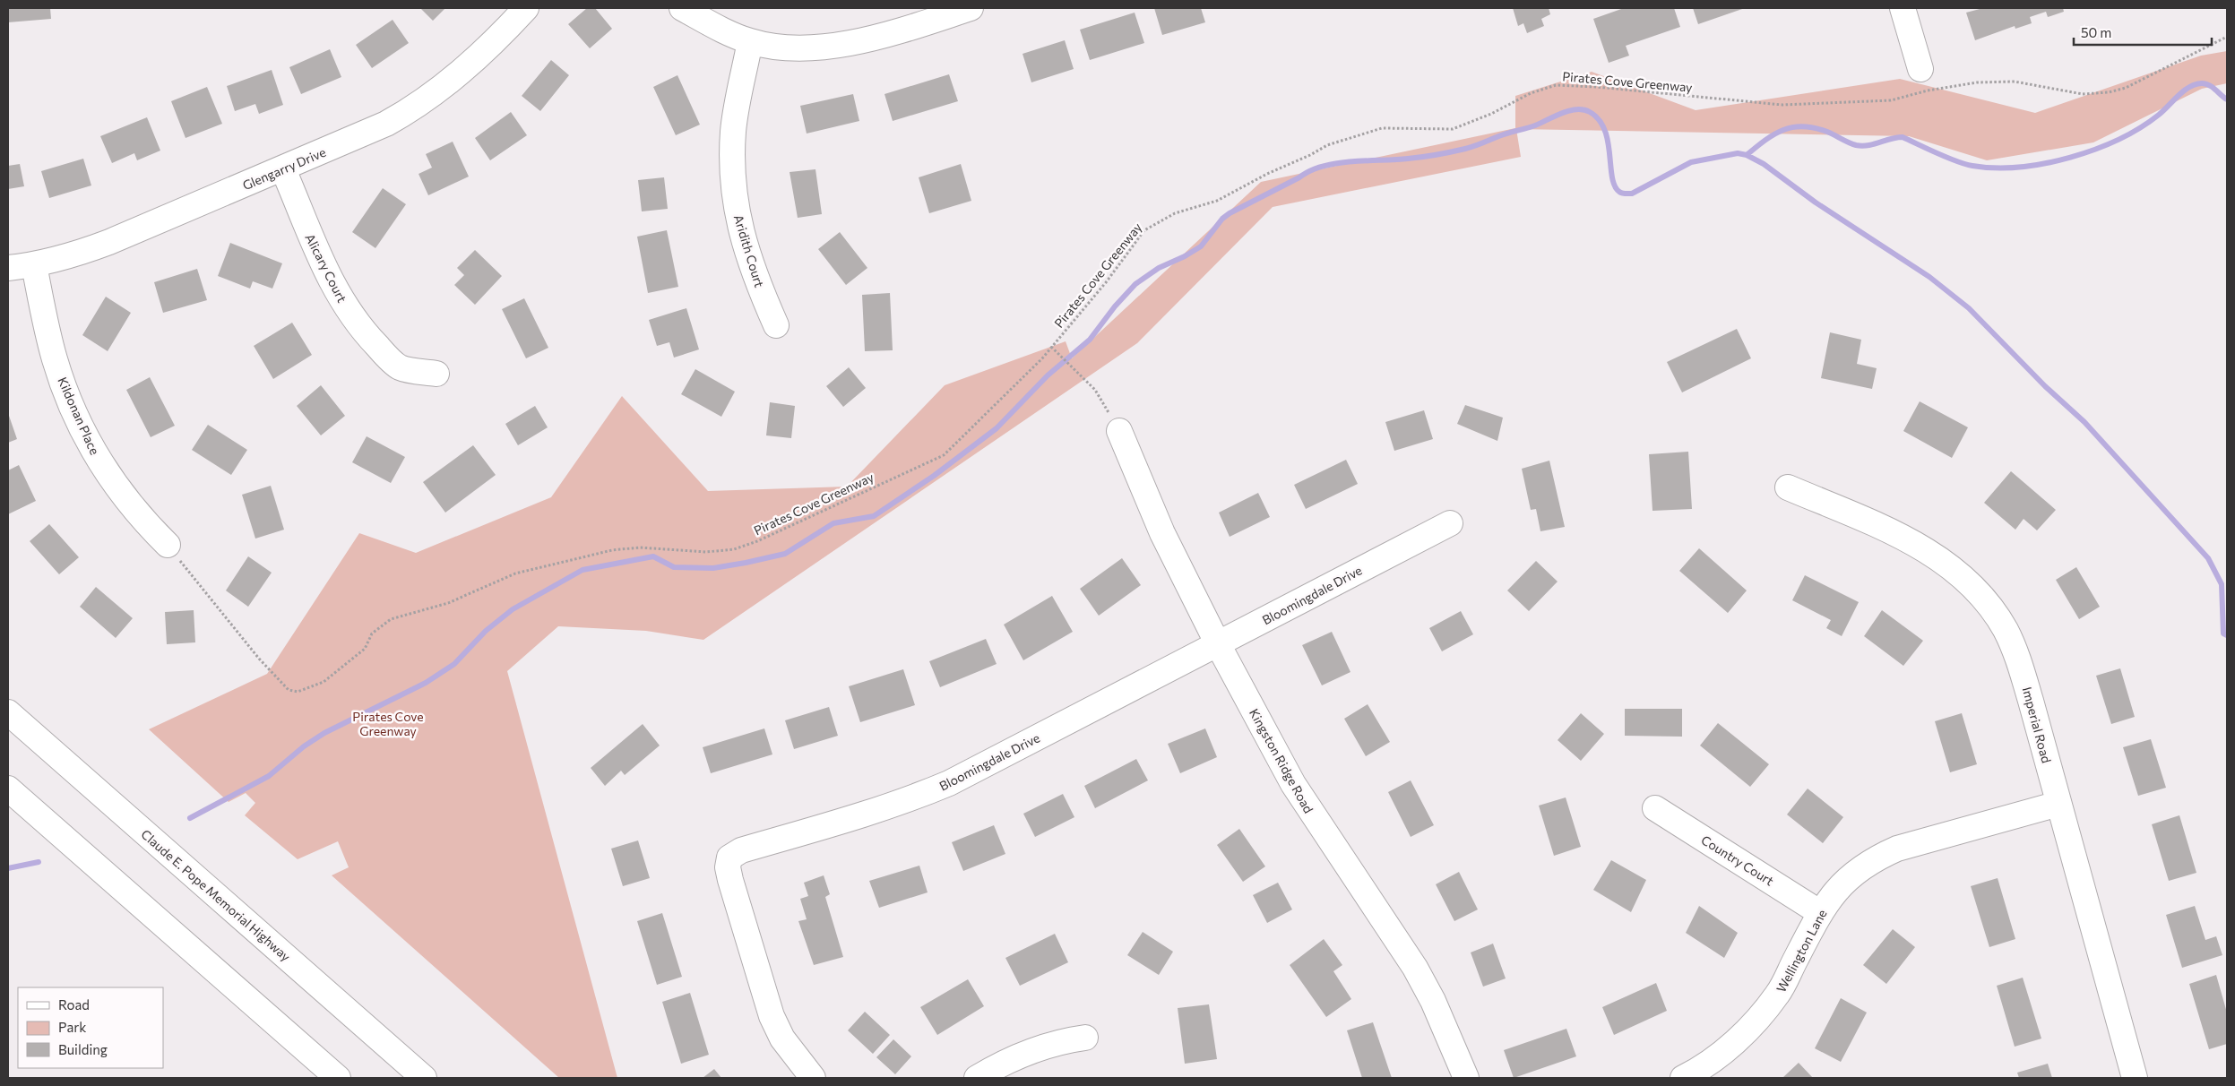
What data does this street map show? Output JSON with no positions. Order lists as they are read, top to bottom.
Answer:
{
  "streets": {
    "main road": [
      "Glengarry Drive",
      "Aridith Court",
      "Alicary Court",
      "Kildonan Place",
      "Bloomingdale Drive",
      "Imperial Road",
      "Kingston Ridge Road",
      "Country Court",
      "Claude E. Pope Memorial Highway",
      "Wellington Lane"
    ],
    "path": ["Pirates Cove Greenway"]
  },
  "crossings": [
    ["Pirates Cove Greenway", "Kildonan Place"],
    ["Glengarry Drive", "Alicary Court"],
    ["Glengarry Drive", "Kildonan Place"],
    ["Bloomingdale Drive", "Kingston Ridge Road"],
    ["Imperial Road", "Wellington Lane"],
    ["Country Court", "Wellington Lane"]
  ],
  "parks": ["Pirates Cove Greenway"],
  "legend": ["Road", "Park", "Building"],
  "scale_bar": "50 m"
}
